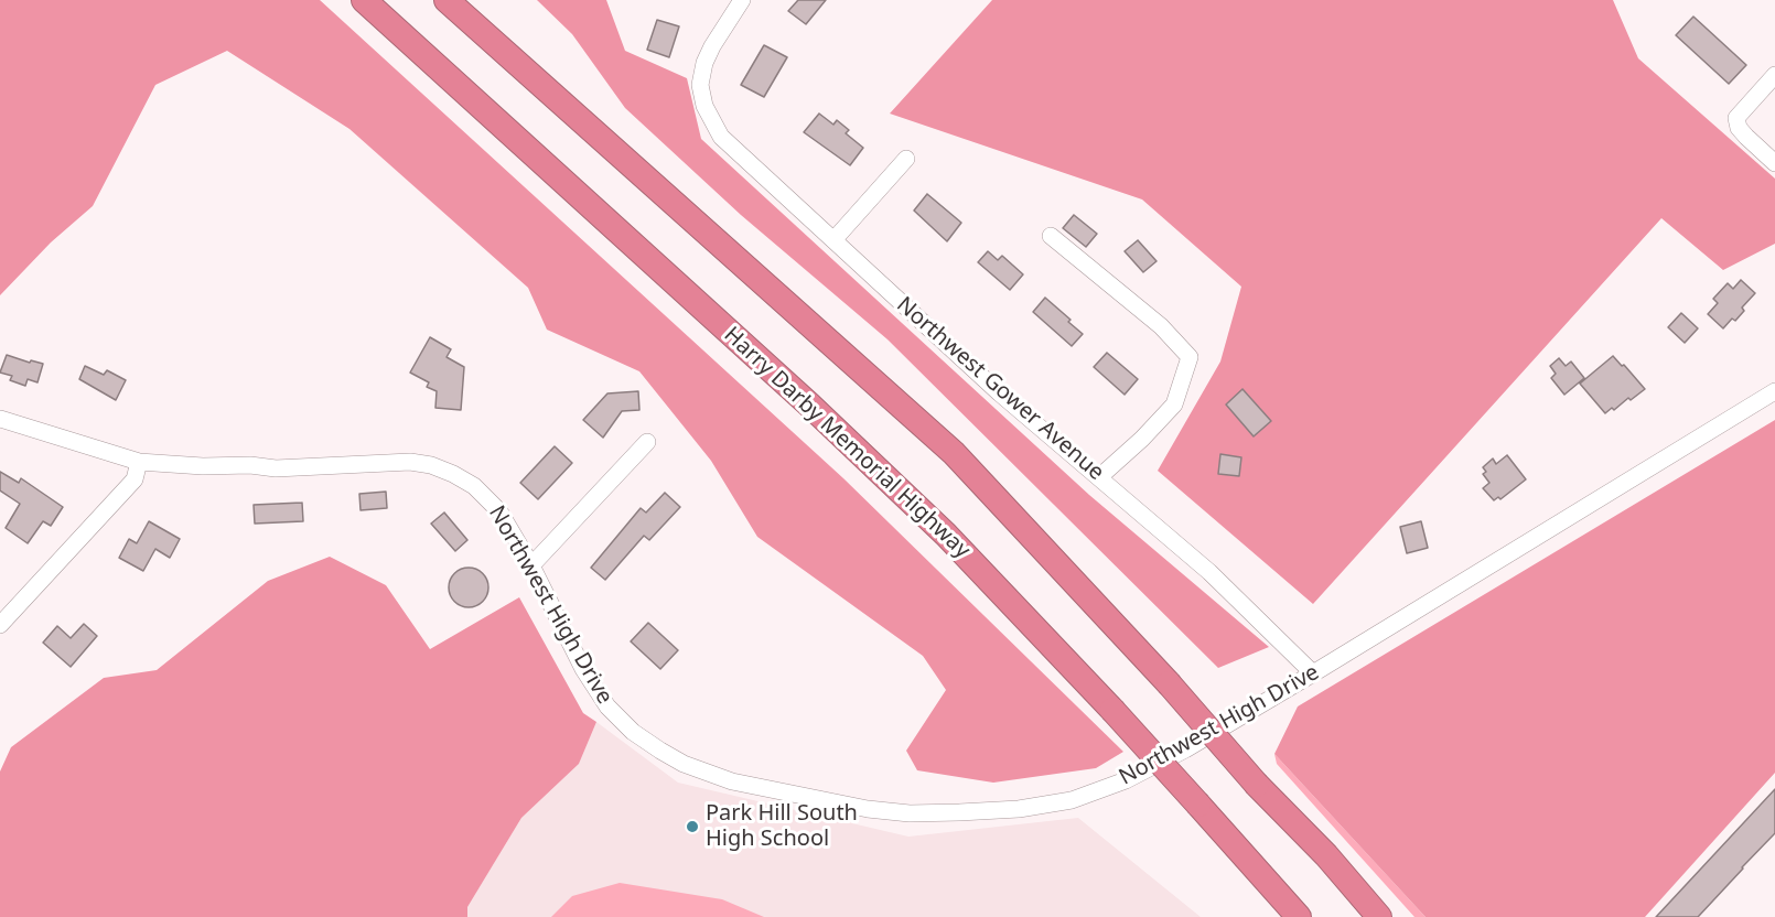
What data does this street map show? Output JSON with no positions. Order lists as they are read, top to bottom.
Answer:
{
  "streets": {
    "highway": ["Harry Darby Memorial Highway"],
    "street": ["Northwest Gower Avenue", "Northwest High Drive"]
  },
  "crossings": [
    ["Northwest Gower Avenue", "Northwest High Drive"]
  ],
  "places": ["Park Hill South High School"]
}
